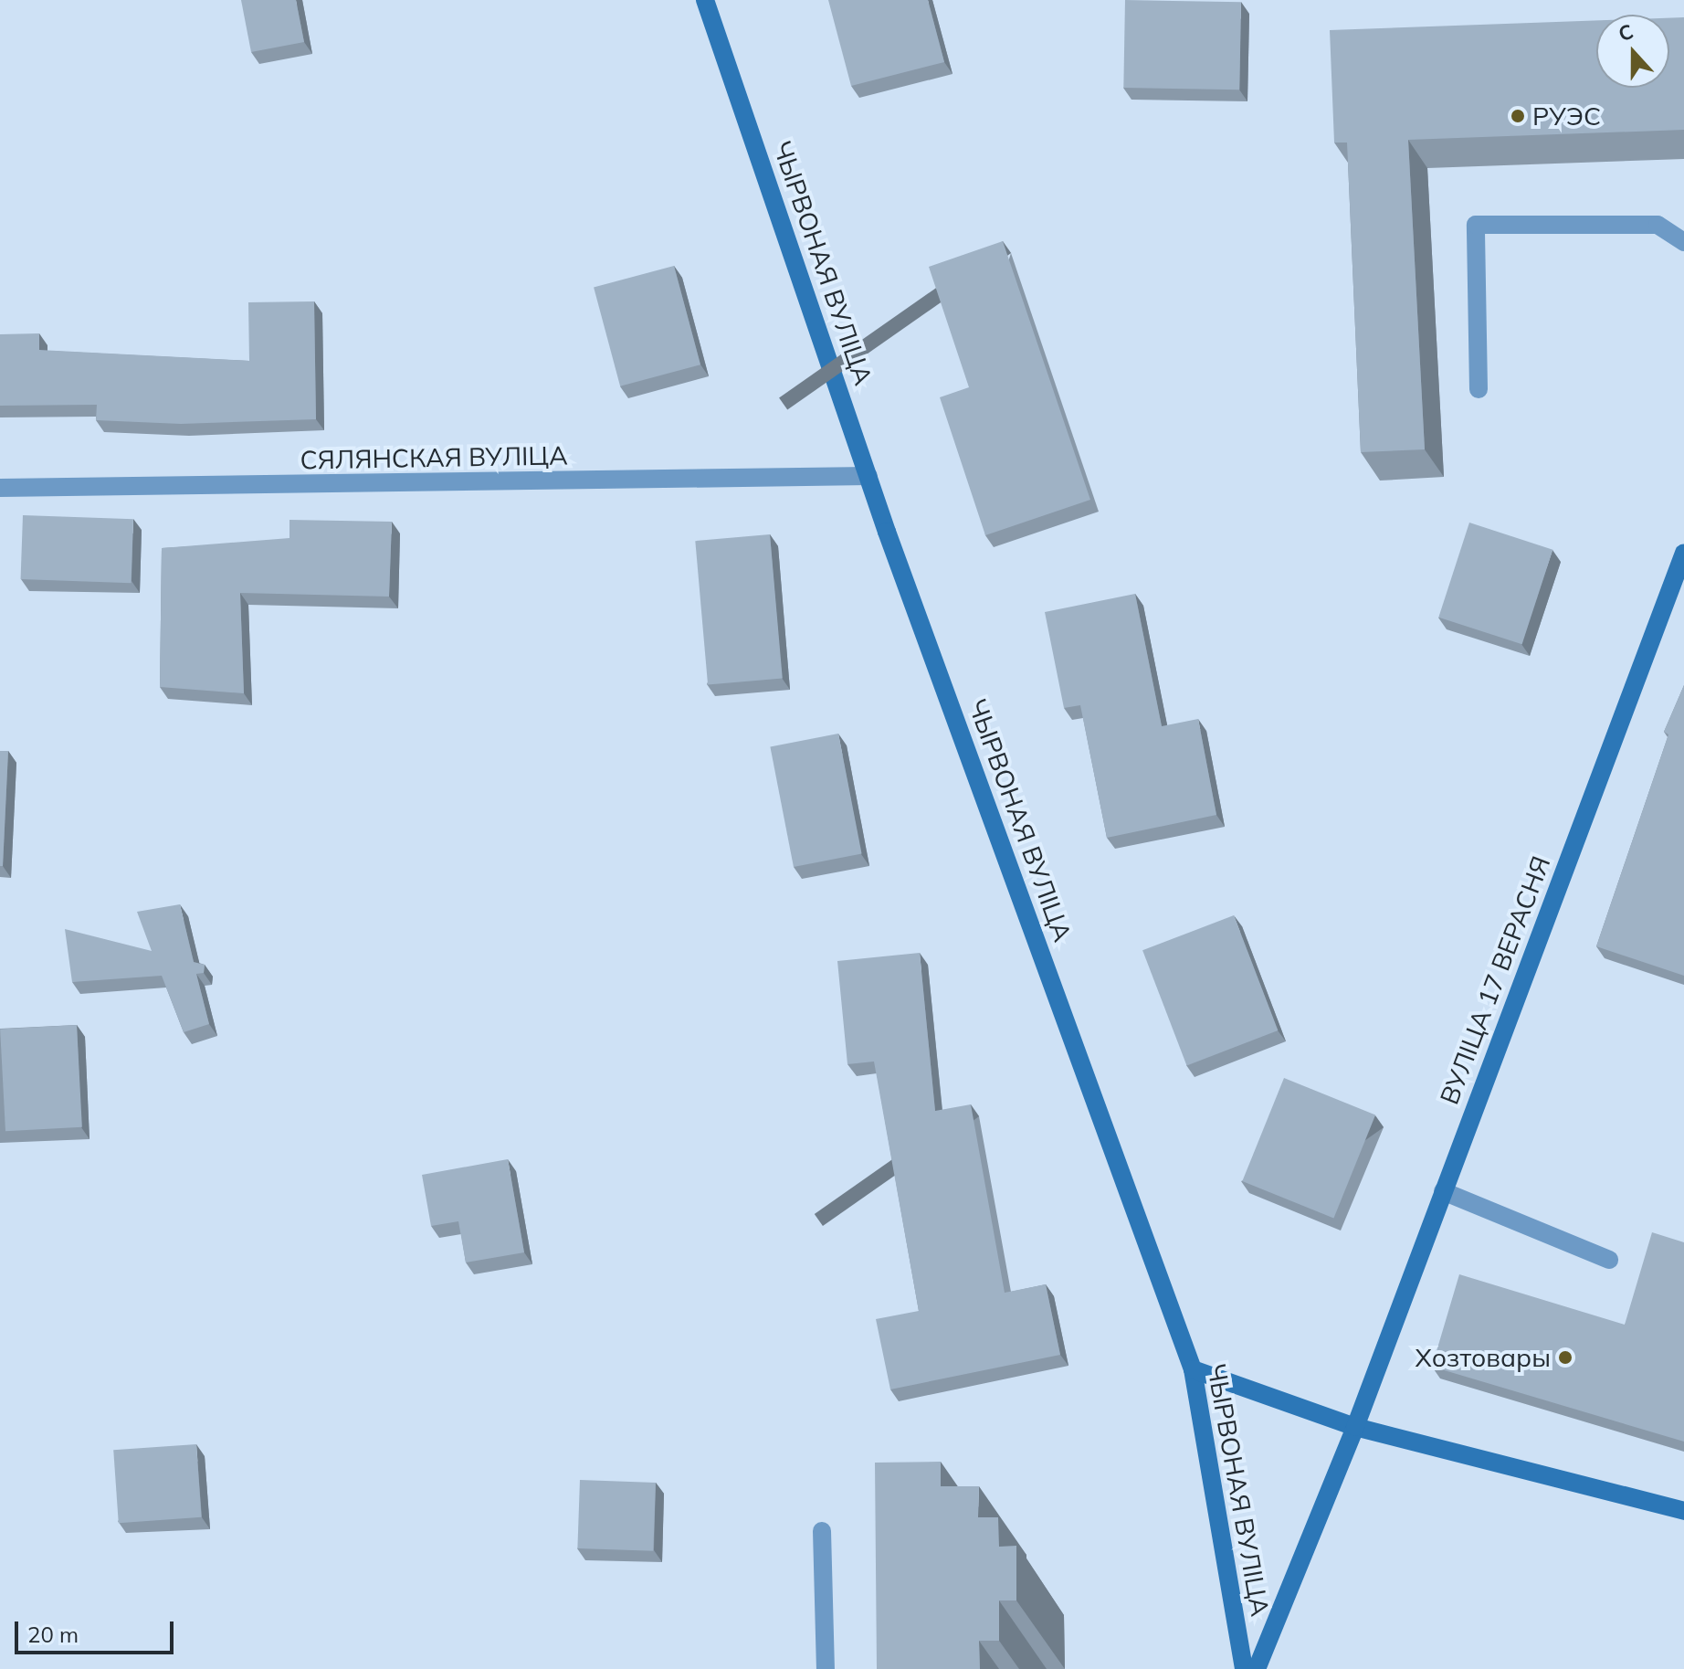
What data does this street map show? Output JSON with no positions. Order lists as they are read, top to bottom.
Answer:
{
  "streets": {
    "main road": ["ЧЫРВОНАЯ ВУЛІЦА", "ВУЛІЦА 17 ВЕРАСНЯ"],
    "street": ["СЯЛЯНСКАЯ ВУЛІЦА"]
  },
  "crossings": [
    ["ЧЫРВОНАЯ ВУЛІЦА", "СЯЛЯНСКАЯ ВУЛІЦА"],
    ["ЧЫРВОНАЯ ВУЛІЦА", "ВУЛІЦА 17 ВЕРАСНЯ"]
  ],
  "places": ["РУЭС", "Хозтовары"],
  "scale_bar": "20 m",
  "north": "top"
}
